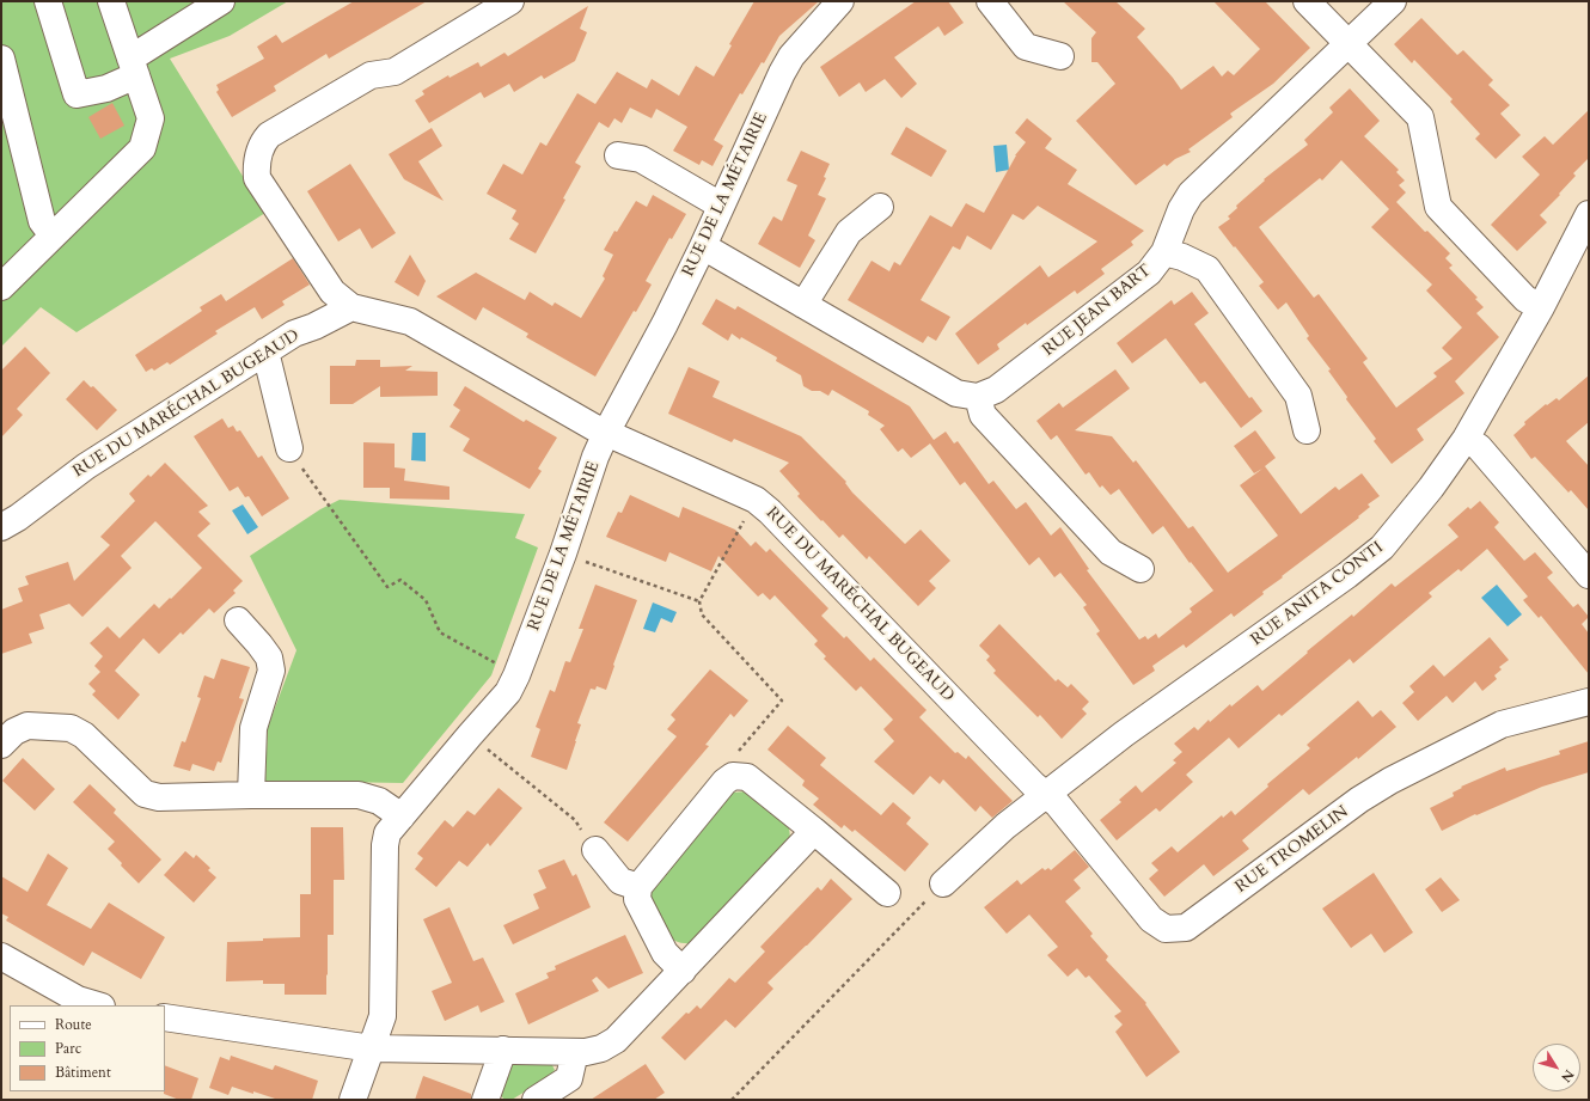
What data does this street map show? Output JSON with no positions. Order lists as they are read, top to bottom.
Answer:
{
  "streets": {
    "street": [
      "RUE DE LA MÉTAIRIE",
      "RUE JEAN BART",
      "RUE DU MARÉCHAL BUGEAUD",
      "RUE ANITA CONTI",
      "RUE TROMELIN"
    ]
  },
  "crossings": [
    ["RUE DE LA MÉTAIRIE", "RUE DU MARÉCHAL BUGEAUD"],
    ["RUE DU MARÉCHAL BUGEAUD", "RUE ANITA CONTI"],
    ["RUE DU MARÉCHAL BUGEAUD", "RUE TROMELIN"],
    ["RUE ANITA CONTI", "RUE TROMELIN"]
  ],
  "legend": ["Route", "Parc", "Bâtiment"],
  "north": "bottom right"
}
